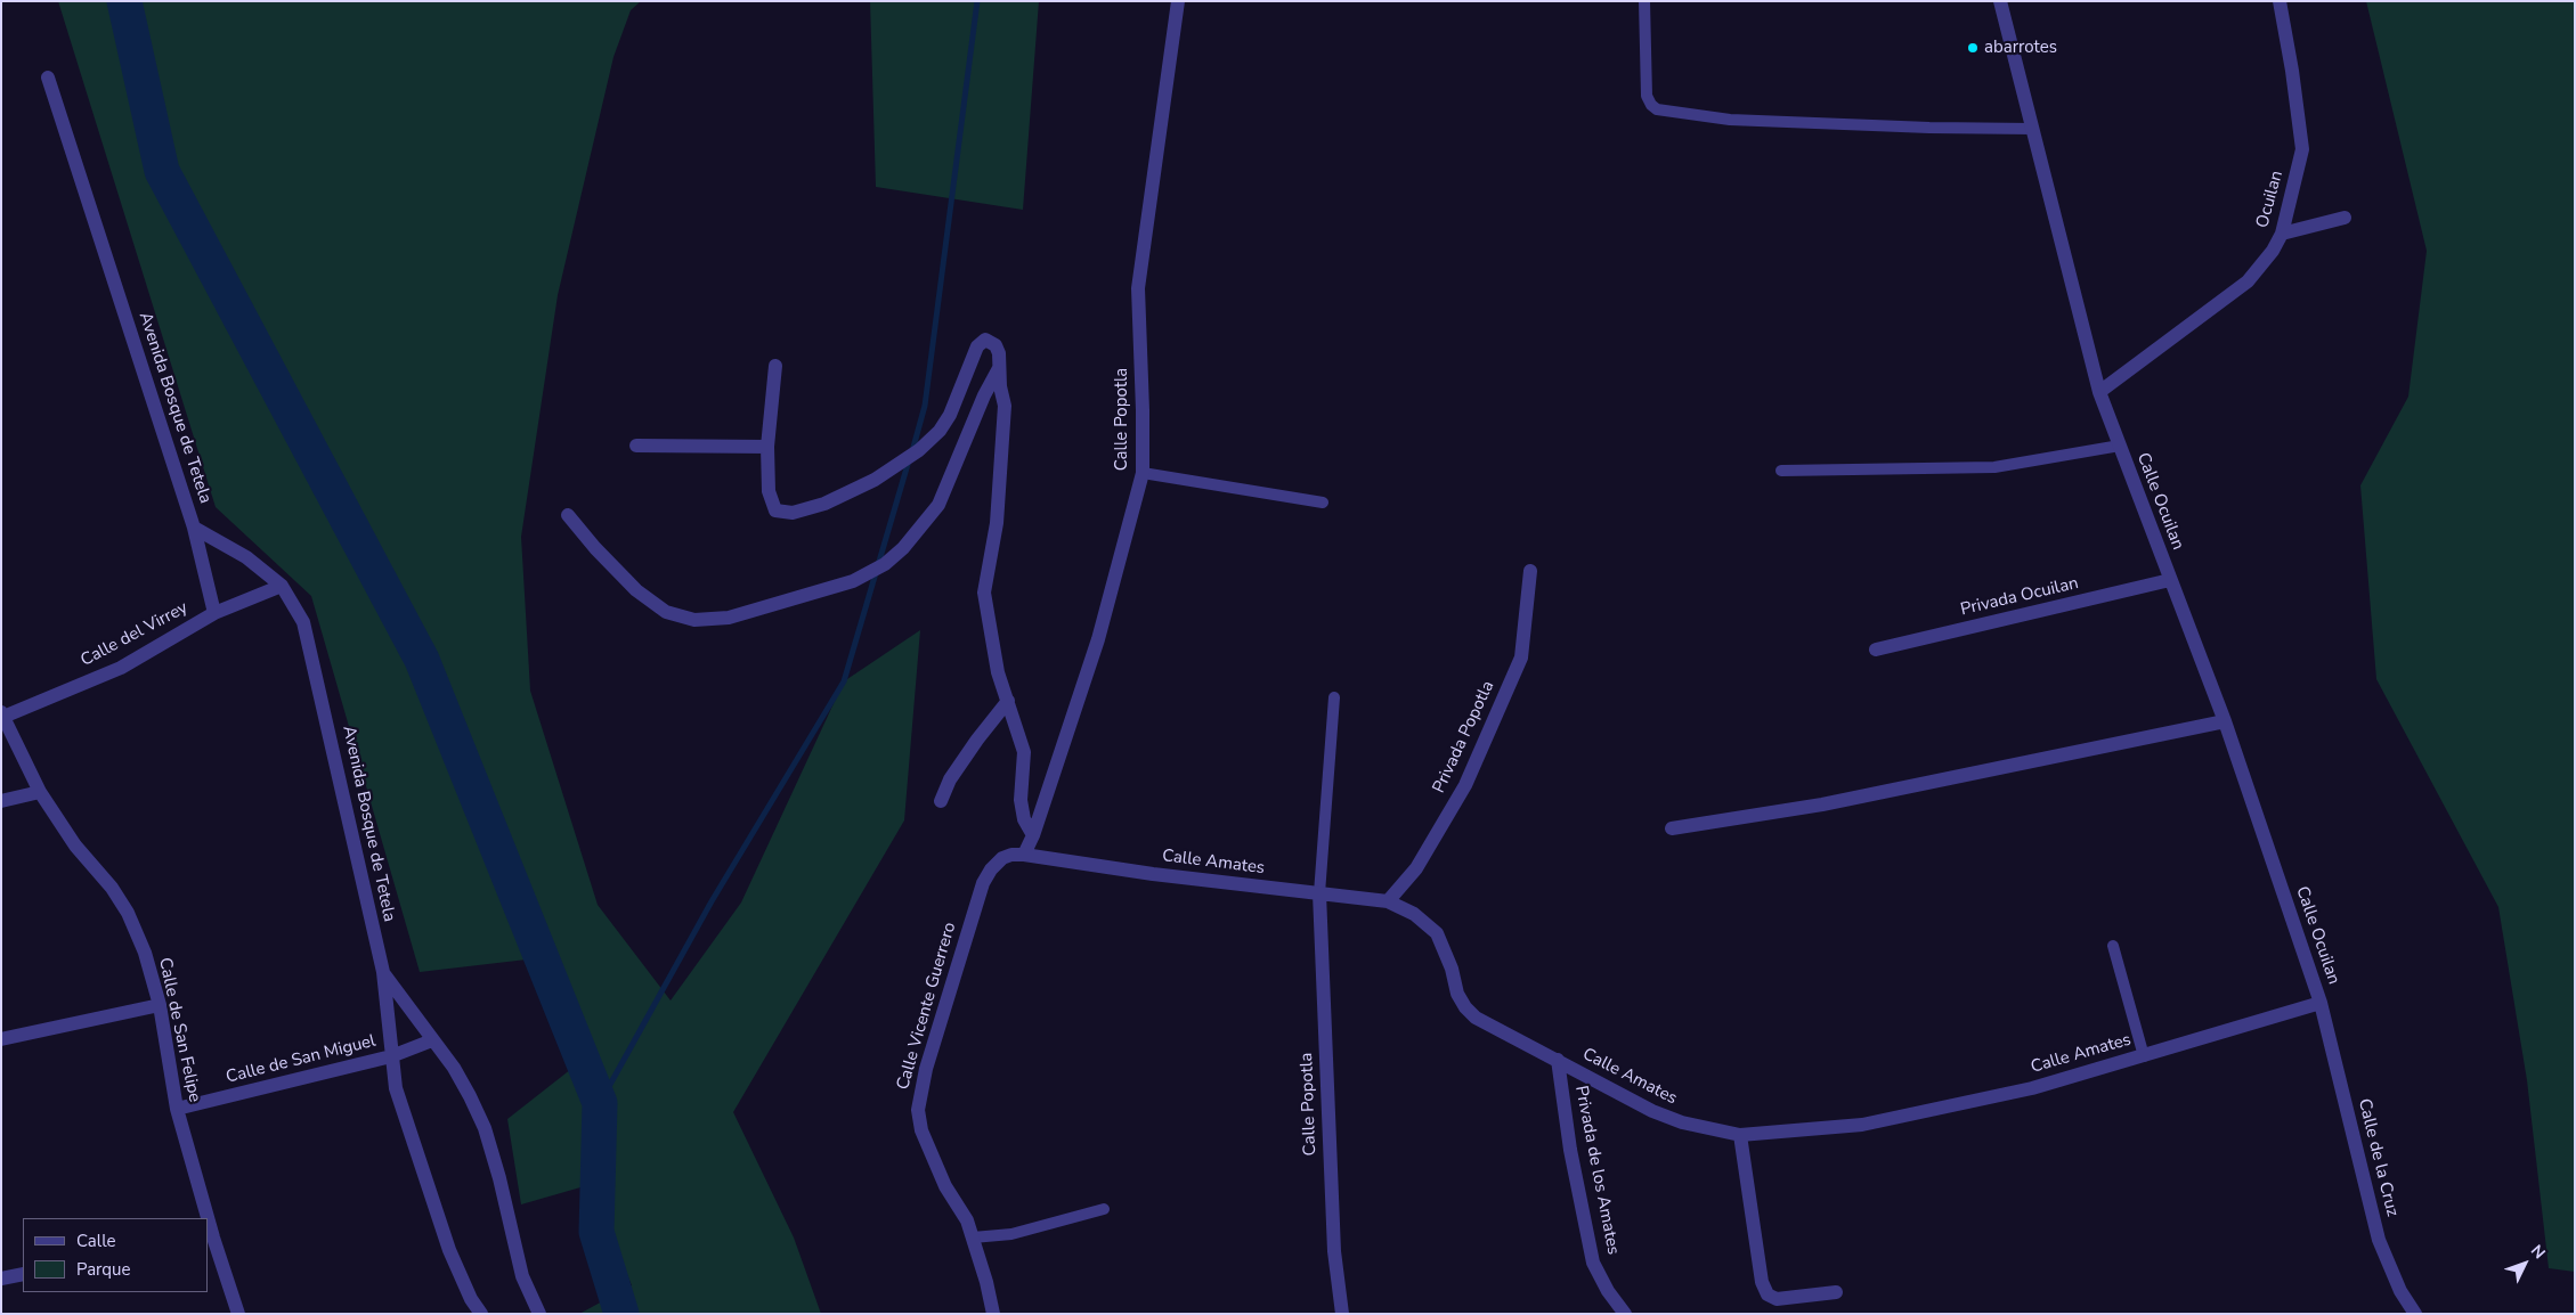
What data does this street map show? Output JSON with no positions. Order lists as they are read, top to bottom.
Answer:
{
  "streets": {
    "street": [
      "Ocuilan",
      "Avenida Bosque de Tetela",
      "Calle Popotla",
      "Calle Ocuilan",
      "Privada Ocuilan",
      "Calle del Virrey",
      "Privada Popotla",
      "Calle Amates",
      "Calle Vicente Guerrero",
      "Calle de San Felipe",
      "Calle de San Miguel",
      "Calle de la Cruz",
      "Privada de los Amates"
    ]
  },
  "crossings": [
    ["Ocuilan", "Calle Ocuilan"],
    ["Avenida Bosque de Tetela", "Calle del Virrey"],
    ["Avenida Bosque de Tetela", "Calle de San Miguel"],
    ["Calle Popotla", "Calle Amates"],
    ["Calle Ocuilan", "Privada Ocuilan"],
    ["Calle Ocuilan", "Calle Amates"],
    ["Calle Ocuilan", "Calle de la Cruz"],
    ["Calle del Virrey", "Calle de San Felipe"],
    ["Privada Popotla", "Calle Amates"],
    ["Calle Amates", "Calle Vicente Guerrero"],
    ["Calle Amates", "Calle de la Cruz"],
    ["Calle Amates", "Privada de los Amates"],
    ["Calle de San Felipe", "Calle de San Miguel"]
  ],
  "places": ["abarrotes"],
  "legend": ["Calle", "Parque"],
  "north": "top right"
}
